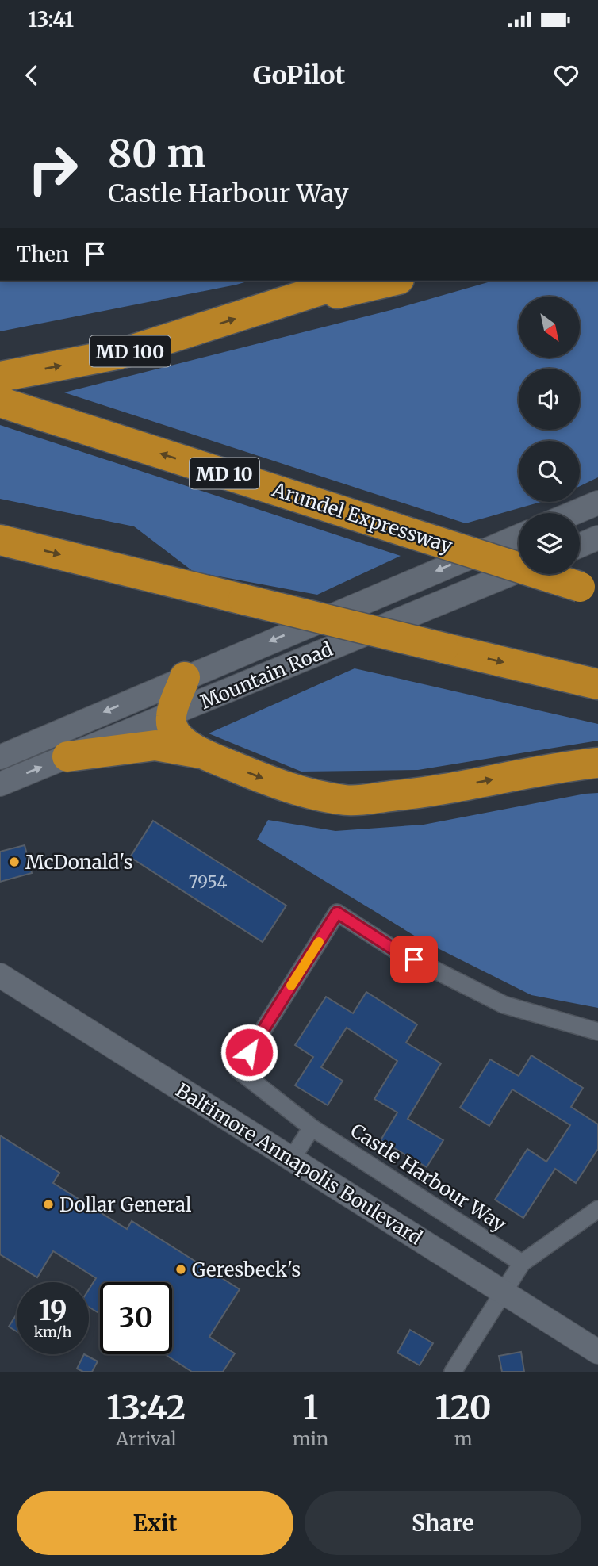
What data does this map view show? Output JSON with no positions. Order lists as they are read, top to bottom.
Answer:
{
  "streets": {
    "highway": ["MD 100", "MD 10", "Arundel Expressway"],
    "main road": ["Mountain Road", "Baltimore Annapolis Boulevard"],
    "street": ["Castle Harbour Way"]
  },
  "places": ["McDonald's", "Dollar General", "Geresbeck's"],
  "house_numbers": ["7954"],
  "north": "bottom right",
  "page": {
    "status": "13:41",
    "header": "GoPilot",
    "turn": ["80 m", "Castle Harbour Way"],
    "then": "Then",
    "speed": "19 km/h",
    "limit": "30",
    "eta": [
      "13:42",
      "Arrival",
      "1",
      "min",
      "120",
      "m"
    ],
    "buttons": ["Exit", "Share"]
  }
}
